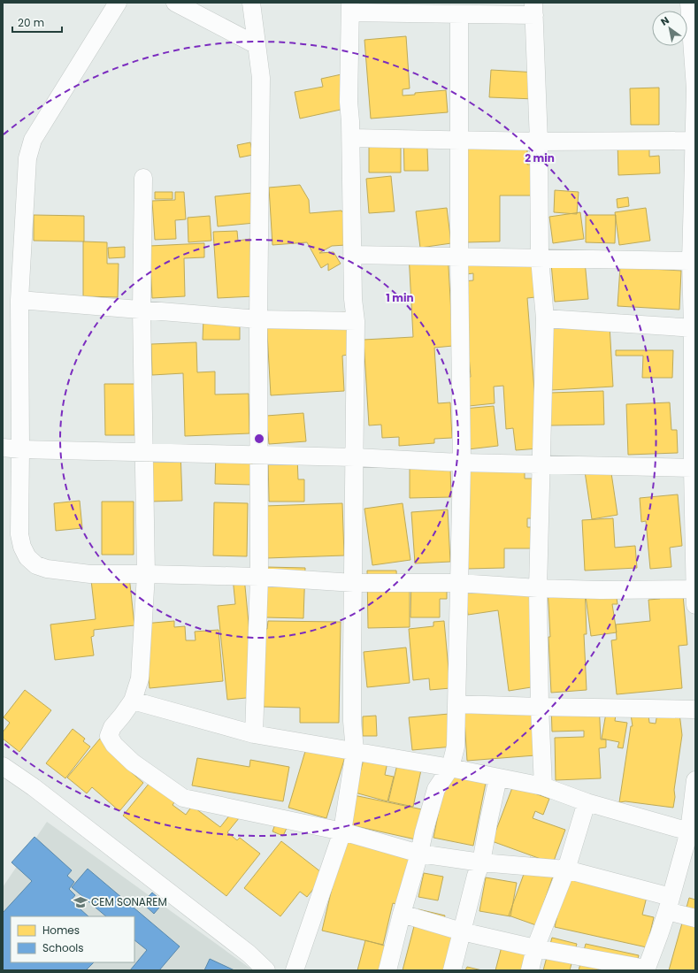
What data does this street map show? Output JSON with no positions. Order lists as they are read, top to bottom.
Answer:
{
  "places": {
    "school or university": ["CEM SONAREM"]
  },
  "legend": ["Homes", "Schools"],
  "scale_bar": "20 m",
  "north": "top left",
  "rings": ["2 min", "1 min"]
}
